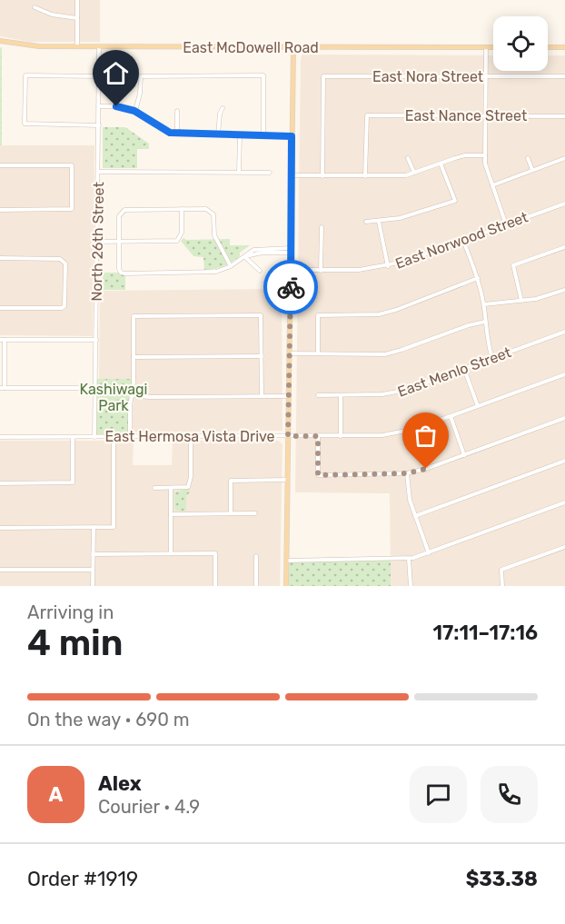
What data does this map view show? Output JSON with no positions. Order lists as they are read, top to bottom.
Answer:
{
  "streets": {
    "main road": ["East McDowell Road"],
    "street": [
      "East Nora Street",
      "East Nance Street",
      "East Norwood Street",
      "North 26th Street",
      "East Menlo Street",
      "East Hermosa Vista Drive"
    ]
  },
  "crossings": [
    ["East McDowell Road", "North 26th Street"],
    ["North 26th Street", "East Hermosa Vista Drive"]
  ],
  "parks": ["Kashiwagi Park"],
  "page": {
    "heading": ["4 min", "Arriving in", "17:11–17:16"],
    "panel": [
      "Alex",
      "Courier · 4.9",
      "Order #1919",
      "$33.38"
    ],
    "bar": "On the way · 690 m",
    "round": "A"
  }
}
